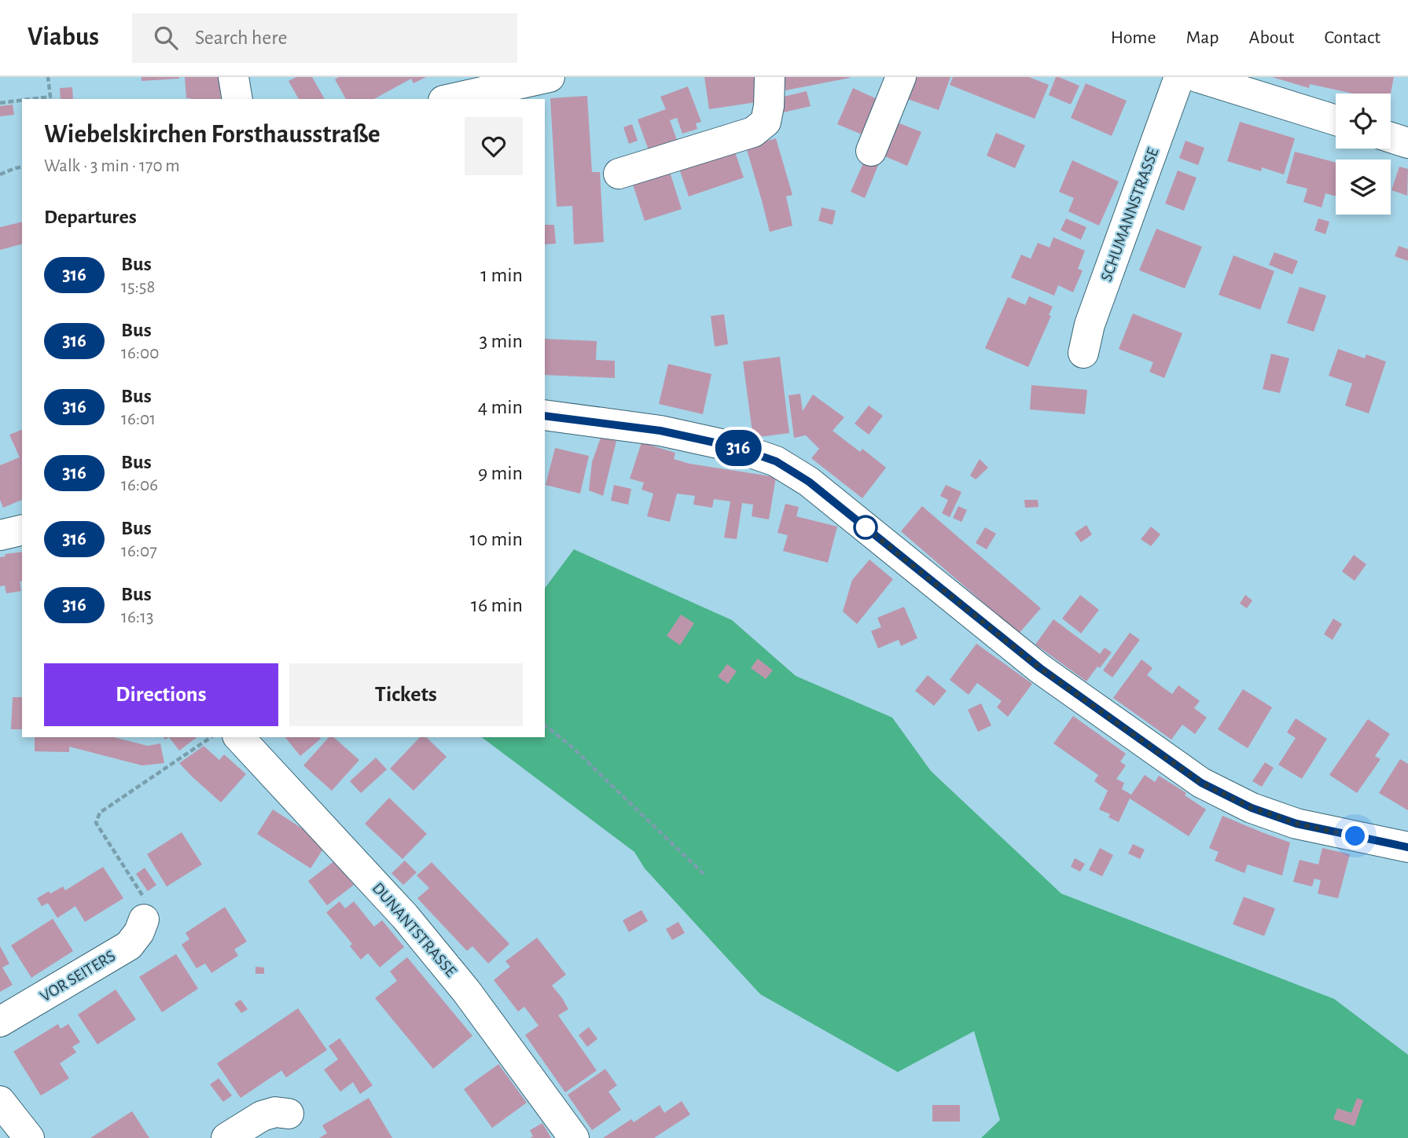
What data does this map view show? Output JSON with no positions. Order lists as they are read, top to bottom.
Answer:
{
  "streets": {
    "street": ["SCHUMANNSTRASSE", "DUNANTSTRASSE", "VOR SEITERS"]
  },
  "lines": ["bus line 316"],
  "page": {
    "header": "Viabus",
    "search": "Search here",
    "nav": [
      "Home",
      "Map",
      "About",
      "Contact"
    ],
    "on_map": "316",
    "heading": [
      ["Wiebelskirchen Forsthausstraße", "Walk · 3 min · 170 m"],
      "Departures"
    ],
    "list": [
      {
        "mark": "316",
        "name": "Bus",
        "note": "15:58",
        "value": "1 min"
      },
      {
        "mark": "316",
        "name": "Bus",
        "note": "16:00",
        "value": "3 min"
      },
      {
        "mark": "316",
        "name": "Bus",
        "note": "16:01",
        "value": "4 min"
      },
      {
        "mark": "316",
        "name": "Bus",
        "note": "16:06",
        "value": "9 min"
      },
      {
        "mark": "316",
        "name": "Bus",
        "note": "16:07",
        "value": "10 min"
      },
      {
        "mark": "316",
        "name": "Bus",
        "note": "16:13",
        "value": "16 min"
      }
    ],
    "buttons": ["Directions", "Tickets"]
  }
}
